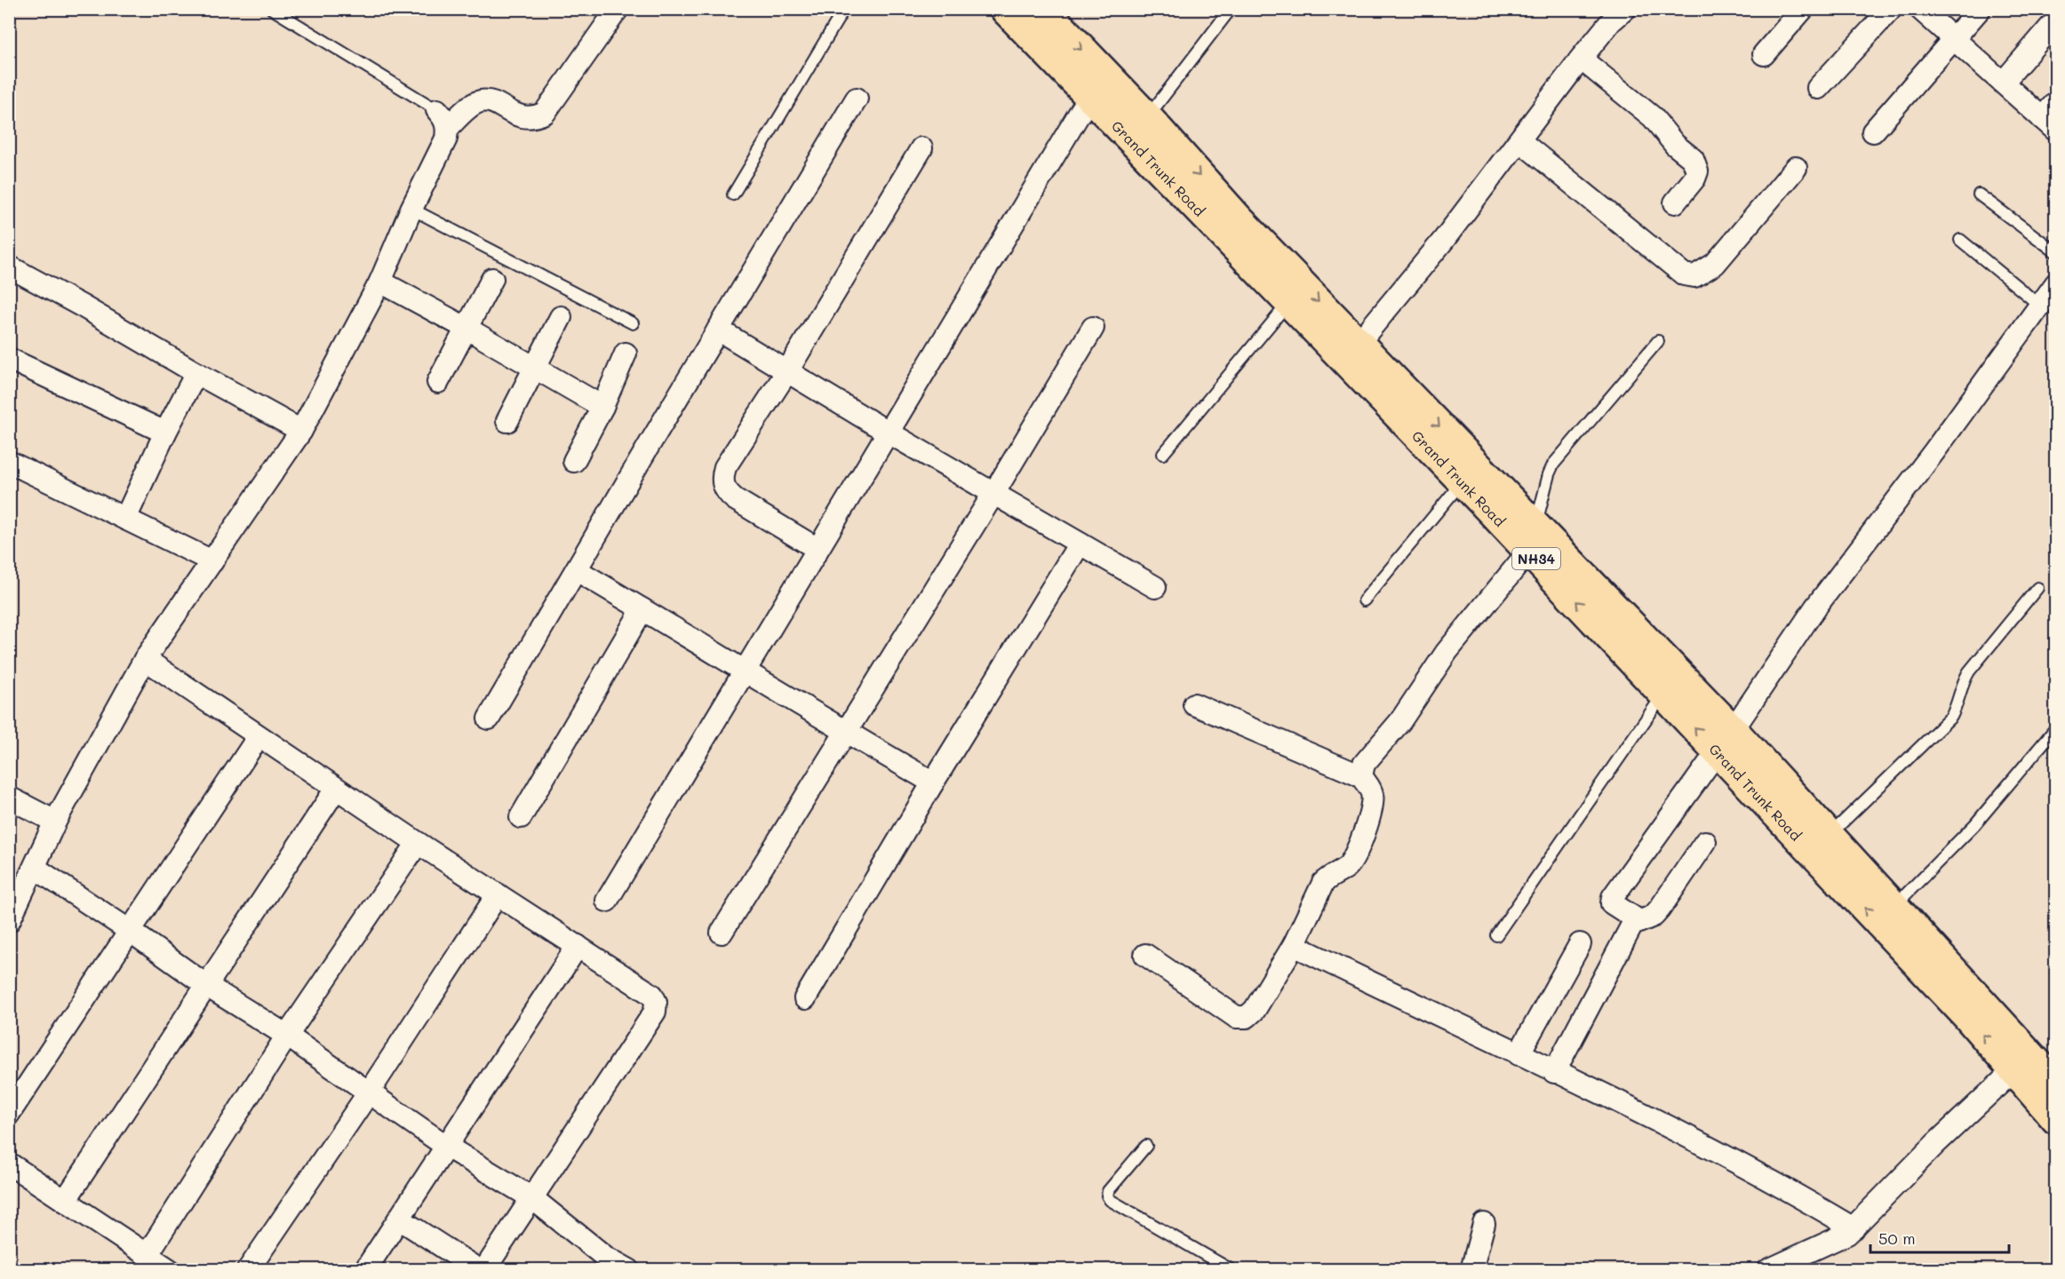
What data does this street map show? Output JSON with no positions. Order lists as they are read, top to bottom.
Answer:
{
  "streets": {
    "highway": ["Grand Trunk Road", "NH34"]
  },
  "scale_bar": "50 m"
}
